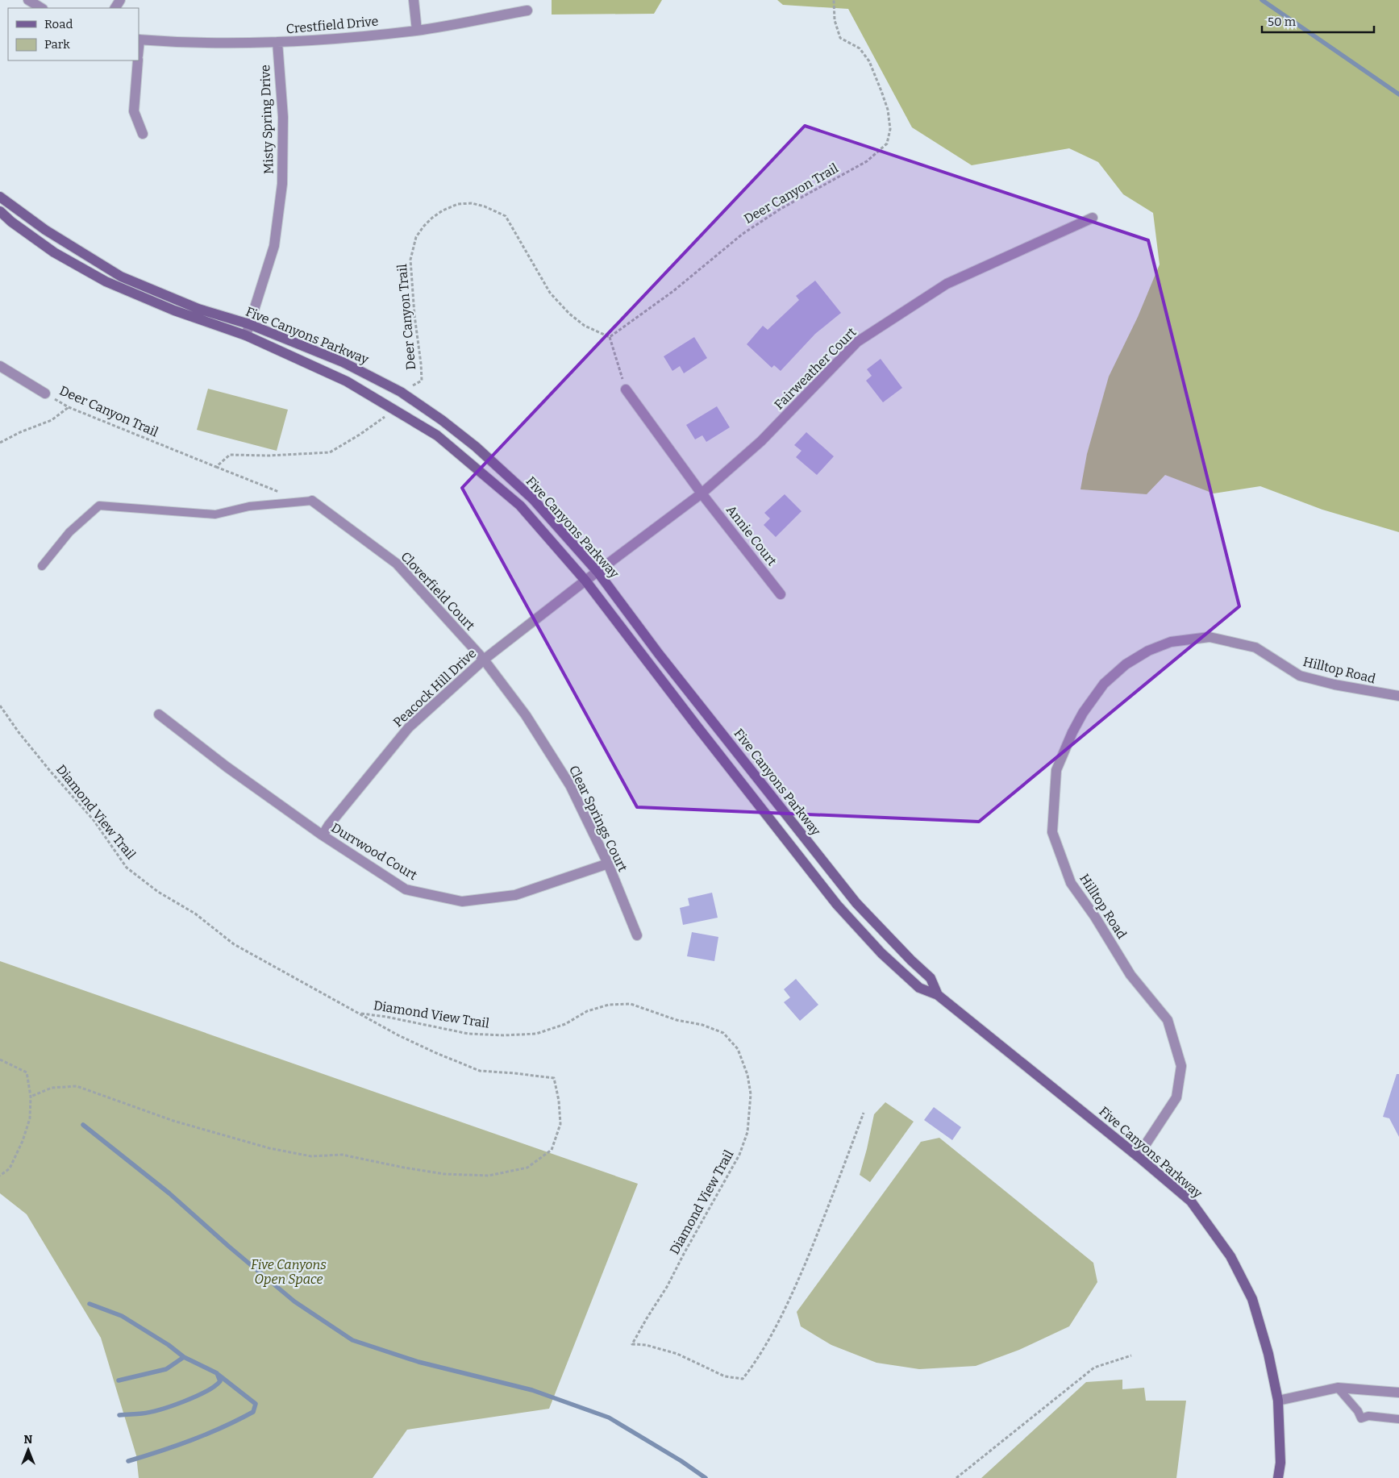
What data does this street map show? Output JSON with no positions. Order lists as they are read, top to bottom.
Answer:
{
  "streets": {
    "main road": ["Five Canyons Parkway"],
    "street": [
      "Crestfield Drive",
      "Misty Spring Drive",
      "Fairweather Court",
      "Annie Court",
      "Cloverfield Court",
      "Hilltop Road",
      "Peacock Hill Drive",
      "Clear Springs Court",
      "Durrwood Court"
    ],
    "path": ["Deer Canyon Trail", "Diamond View Trail"]
  },
  "crossings": [
    ["Crestfield Drive", "Misty Spring Drive"],
    ["Misty Spring Drive", "Five Canyons Parkway"],
    ["Deer Canyon Trail", "Five Canyons Parkway"],
    ["Five Canyons Parkway", "Fairweather Court"],
    ["Five Canyons Parkway", "Hilltop Road"],
    ["Five Canyons Parkway", "Peacock Hill Drive"],
    ["Fairweather Court", "Annie Court"],
    ["Fairweather Court", "Peacock Hill Drive"],
    ["Cloverfield Court", "Peacock Hill Drive"],
    ["Cloverfield Court", "Clear Springs Court"],
    ["Peacock Hill Drive", "Clear Springs Court"],
    ["Peacock Hill Drive", "Durrwood Court"],
    ["Clear Springs Court", "Durrwood Court"]
  ],
  "parks": ["Five Canyons Open Space"],
  "legend": ["Road", "Park"],
  "scale_bar": "50 m",
  "north": "top"
}
